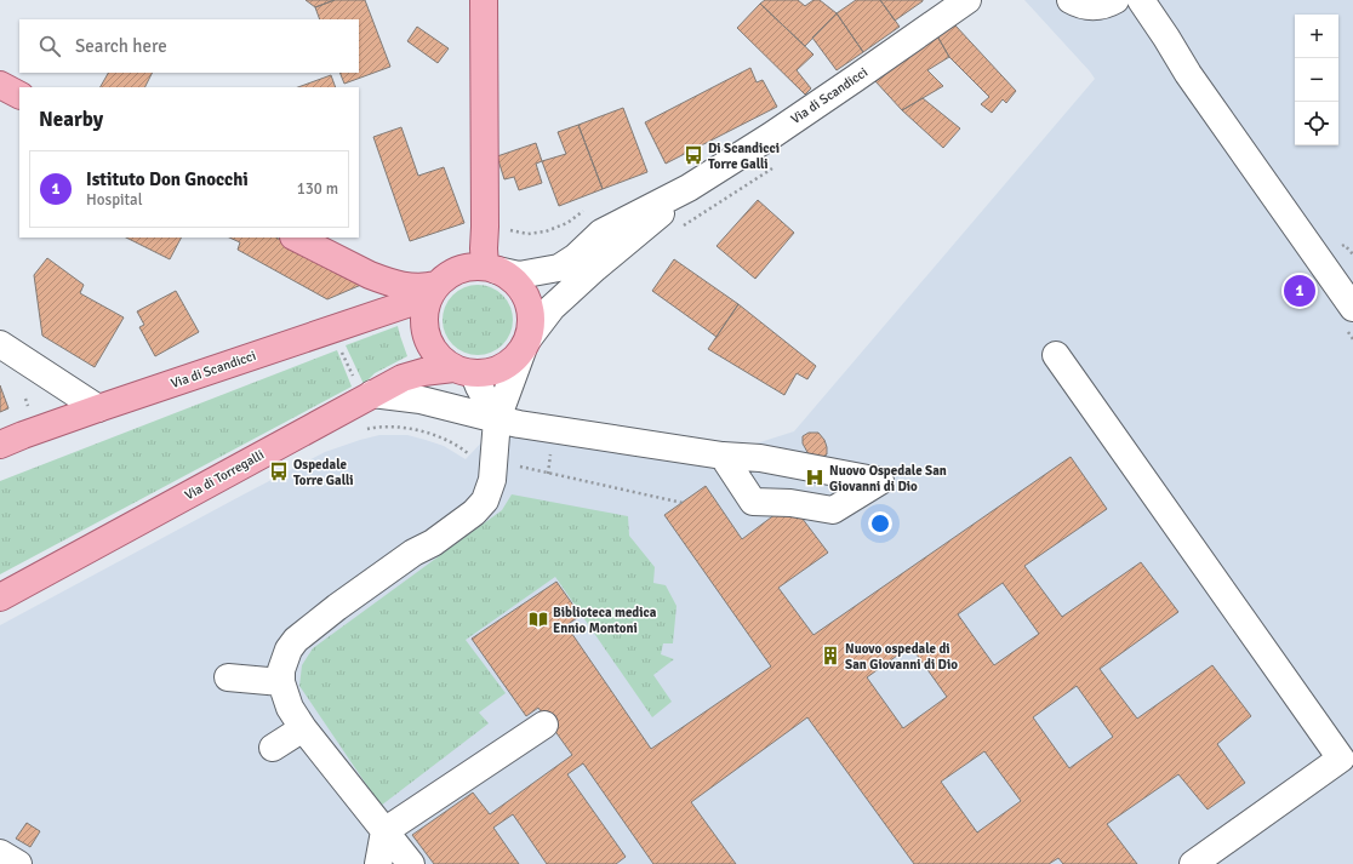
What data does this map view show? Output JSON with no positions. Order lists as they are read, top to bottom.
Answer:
{
  "streets": {
    "main road": ["Via di Scandicci", "Via di Torregalli"]
  },
  "crossings": [
    ["Via di Scandicci", "Via di Torregalli"]
  ],
  "places": {
    "bus stop": ["Di Scandicci Torre Galli", "Ospedale Torre Galli"],
    "hospital": ["Nuovo Ospedale San Giovanni di Dio"],
    "library": ["Biblioteca medica Ennio Montoni"],
    "building": ["Nuovo ospedale di San Giovanni di Dio"]
  },
  "page": {
    "map_buttons": ["+", "−"],
    "search": "Search here",
    "heading": "Nearby",
    "list": [
      {
        "mark": "1",
        "name": "Istituto Don Gnocchi",
        "note": "Hospital",
        "value": "130 m"
      }
    ],
    "pins": "1"
  }
}
